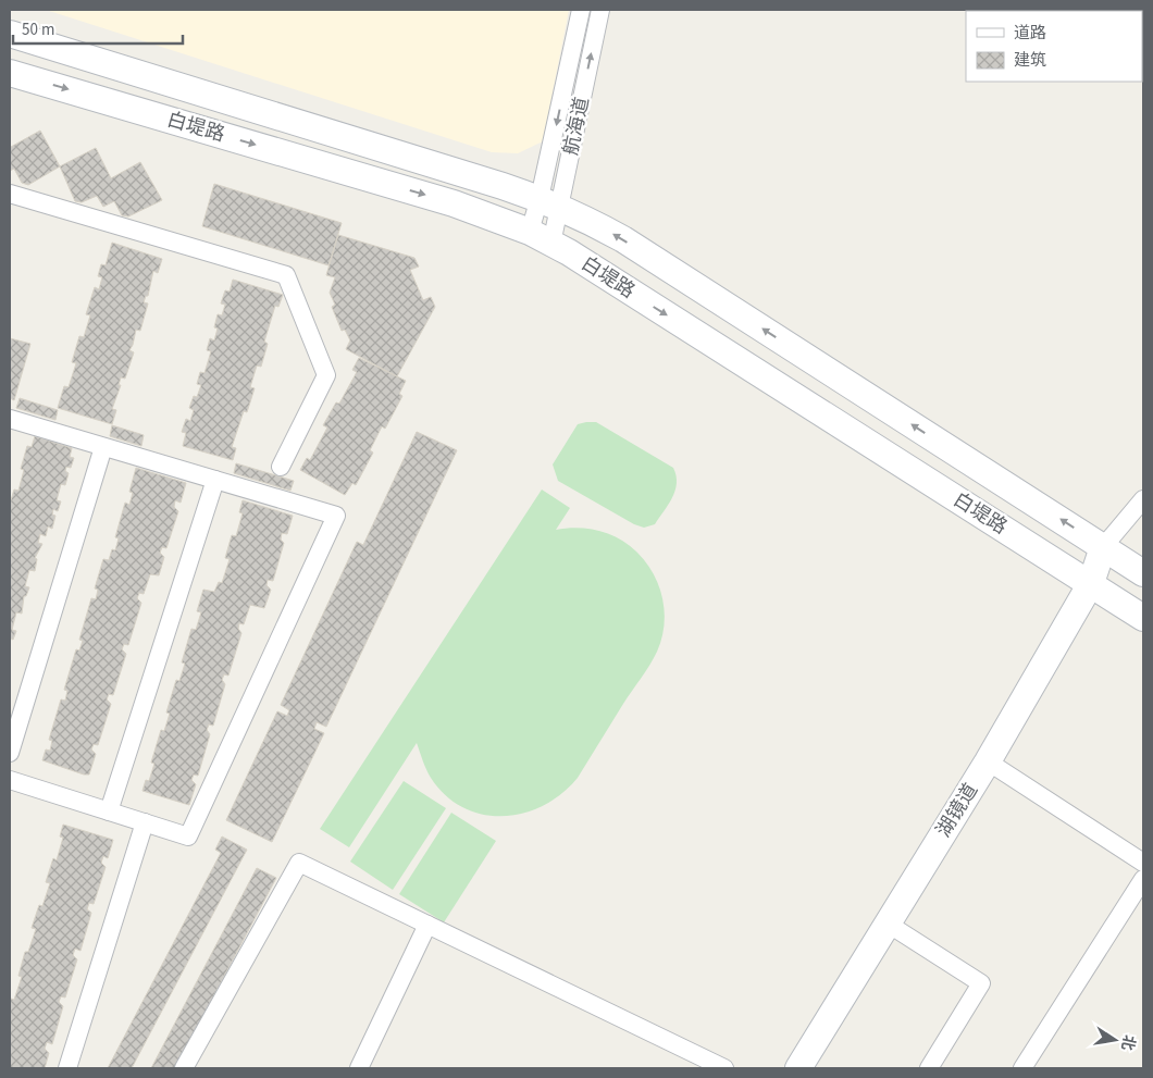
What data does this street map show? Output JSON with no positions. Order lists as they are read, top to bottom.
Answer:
{
  "streets": {
    "main road": ["白堤路", "湖镜道"],
    "street": ["航海道"]
  },
  "crossings": [
    ["航海道", "白堤路"],
    ["白堤路", "湖镜道"]
  ],
  "legend": ["道路", "建筑"],
  "scale_bar": "50 m",
  "north": "right"
}
